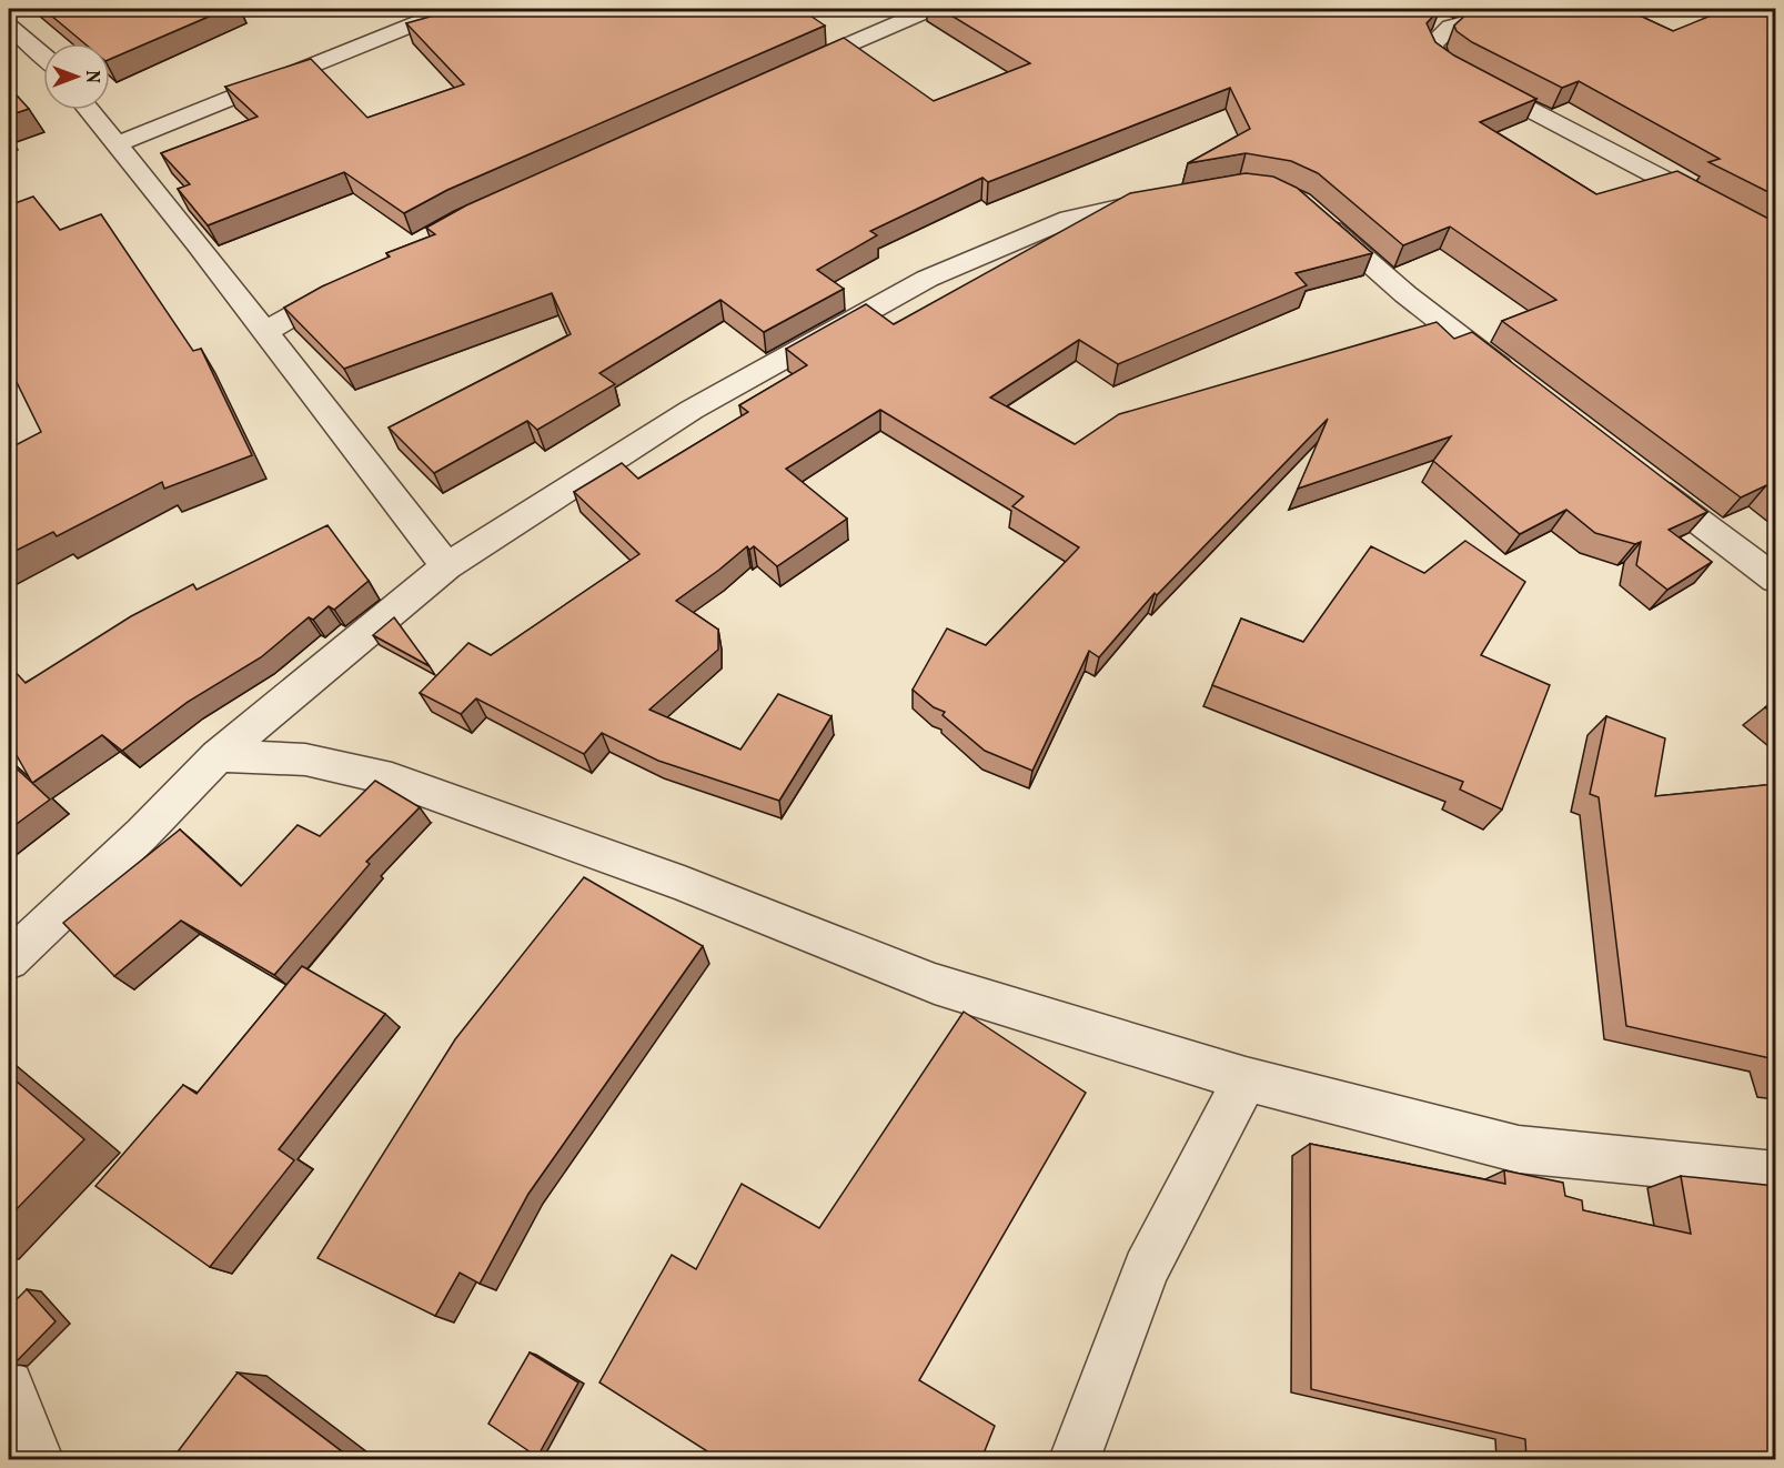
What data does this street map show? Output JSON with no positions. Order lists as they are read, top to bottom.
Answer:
{
  "north": "right"
}
